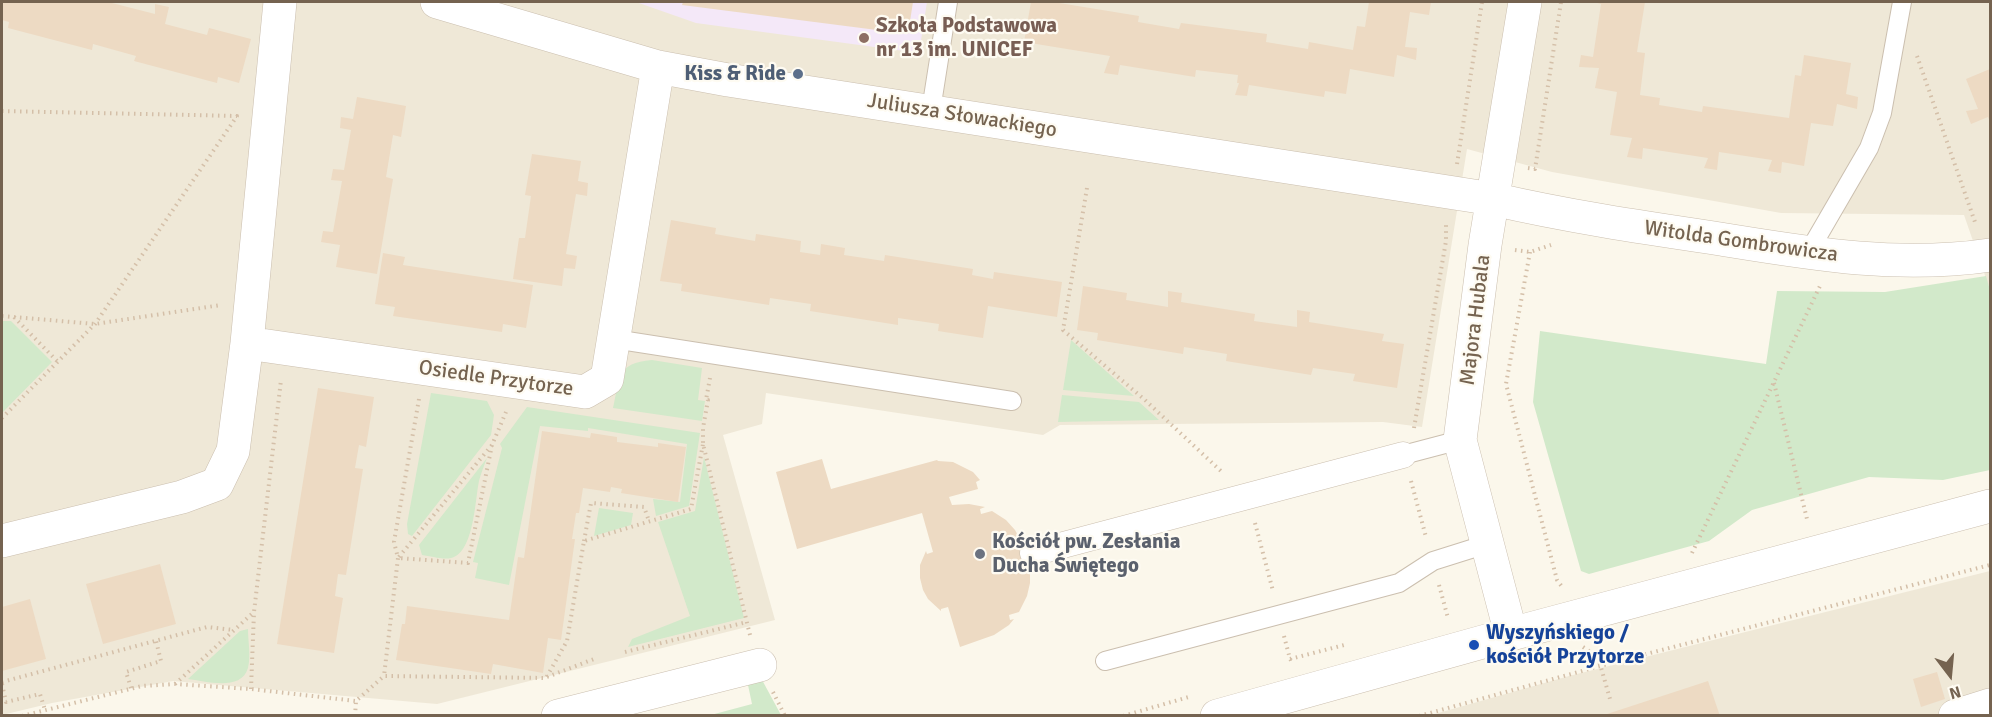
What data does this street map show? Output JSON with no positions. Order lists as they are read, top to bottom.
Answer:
{
  "streets": {
    "street": [
      "Juliusza Słowackiego",
      "Witolda Gombrowicza",
      "Majora Hubala",
      "Osiedle Przytorze"
    ]
  },
  "crossings": [
    ["Juliusza Słowackiego", "Witolda Gombrowicza"],
    ["Juliusza Słowackiego", "Majora Hubala"],
    ["Juliusza Słowackiego", "Osiedle Przytorze"],
    ["Witolda Gombrowicza", "Majora Hubala"]
  ],
  "places": [
    "Szkoła Podstawowa nr 13 im. UNICEF",
    "Kiss & Ride",
    "Kościół pw. Zesłania Ducha Świętego",
    "Wyszyńskiego / kościół Przytorze"
  ],
  "north": "bottom"
}
